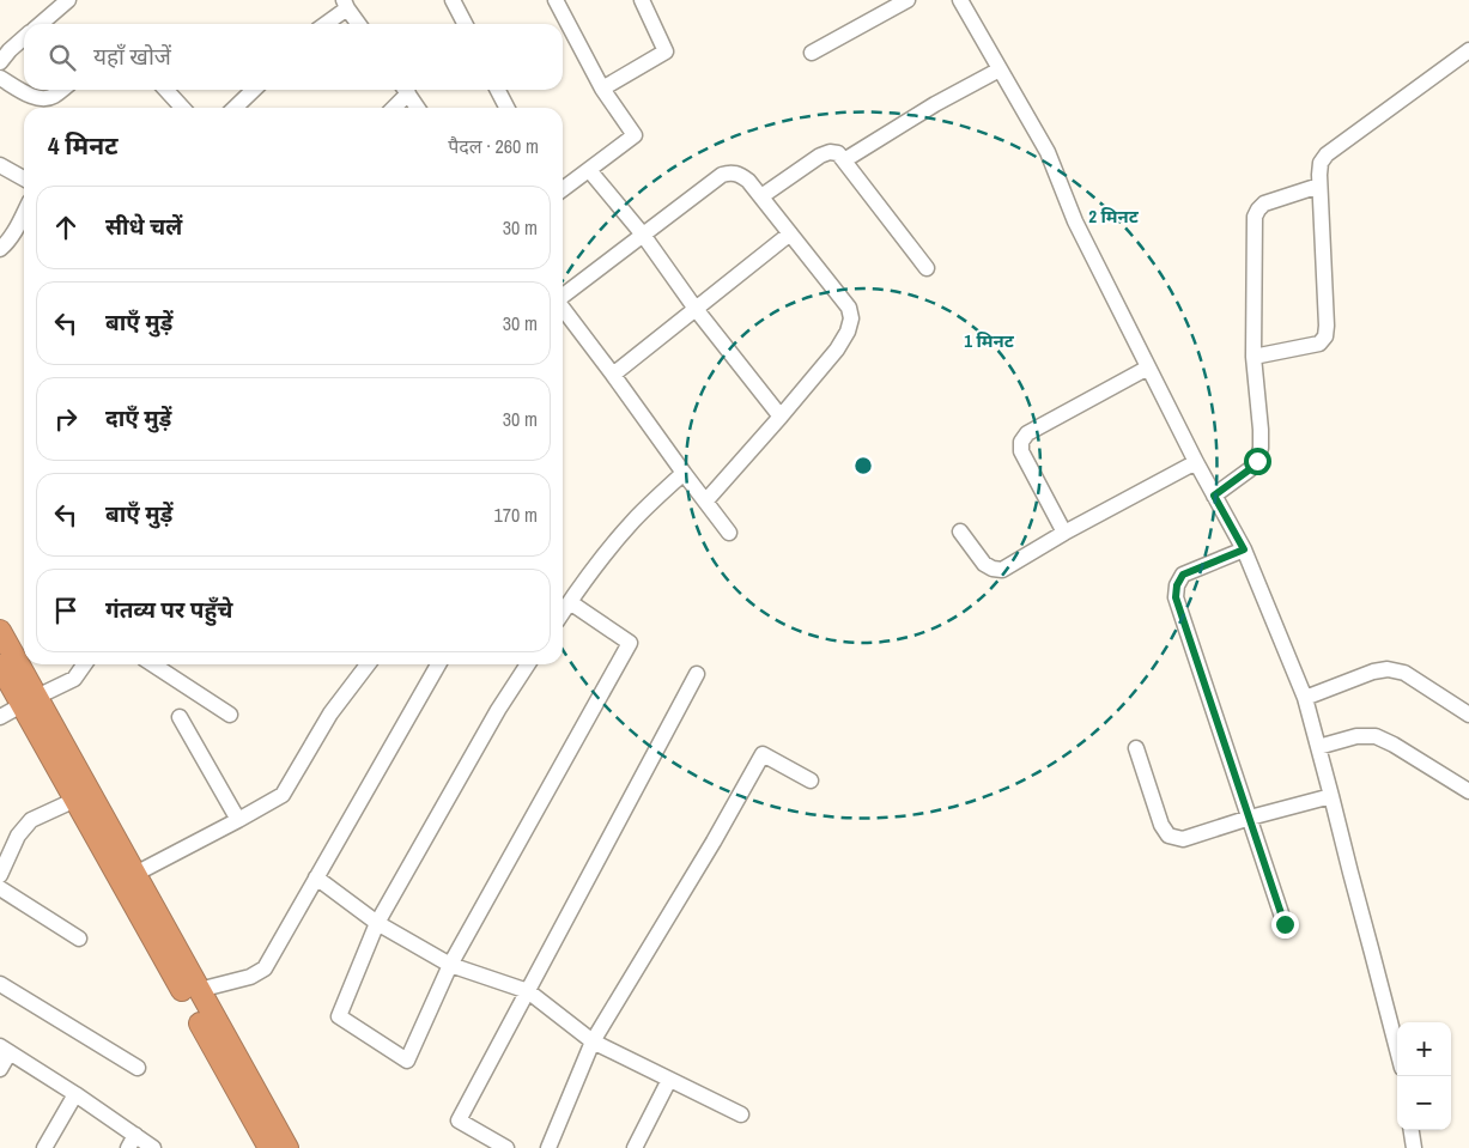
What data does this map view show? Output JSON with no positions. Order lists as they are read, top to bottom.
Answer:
{
  "page": {
    "search": "यहाँ खोजें",
    "heading": ["4 मिनट", "पैदल · 260 m"],
    "list": [
      ["सीधे चलें", "30 m"],
      ["बाएँ मुड़ें", "30 m"],
      ["दाएँ मुड़ें", "30 m"],
      ["बाएँ मुड़ें", "170 m"],
      "गंतव्य पर पहुँचे"
    ],
    "map_buttons": ["+", "−"]
  },
  "rings": ["2 मिनट", "1 मिनट"]
}
